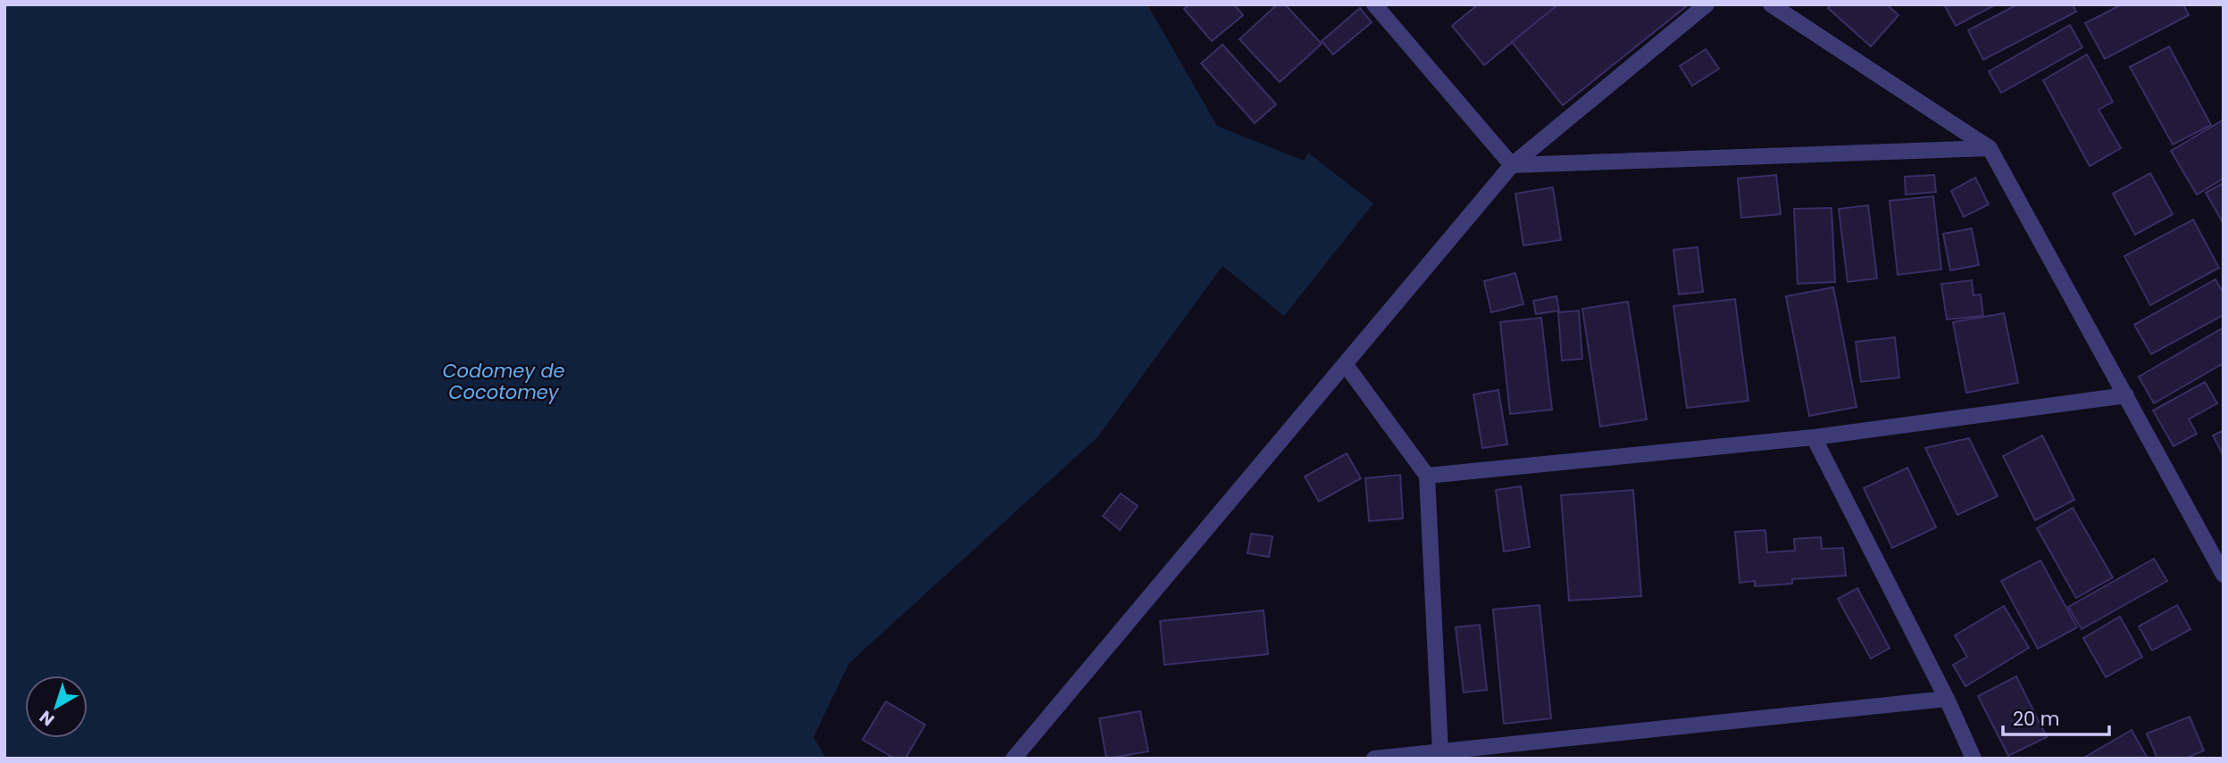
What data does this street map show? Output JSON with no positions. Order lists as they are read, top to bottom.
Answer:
{
  "water": ["Codomey de Cocotomey"],
  "scale_bar": "20 m",
  "north": "bottom left"
}
